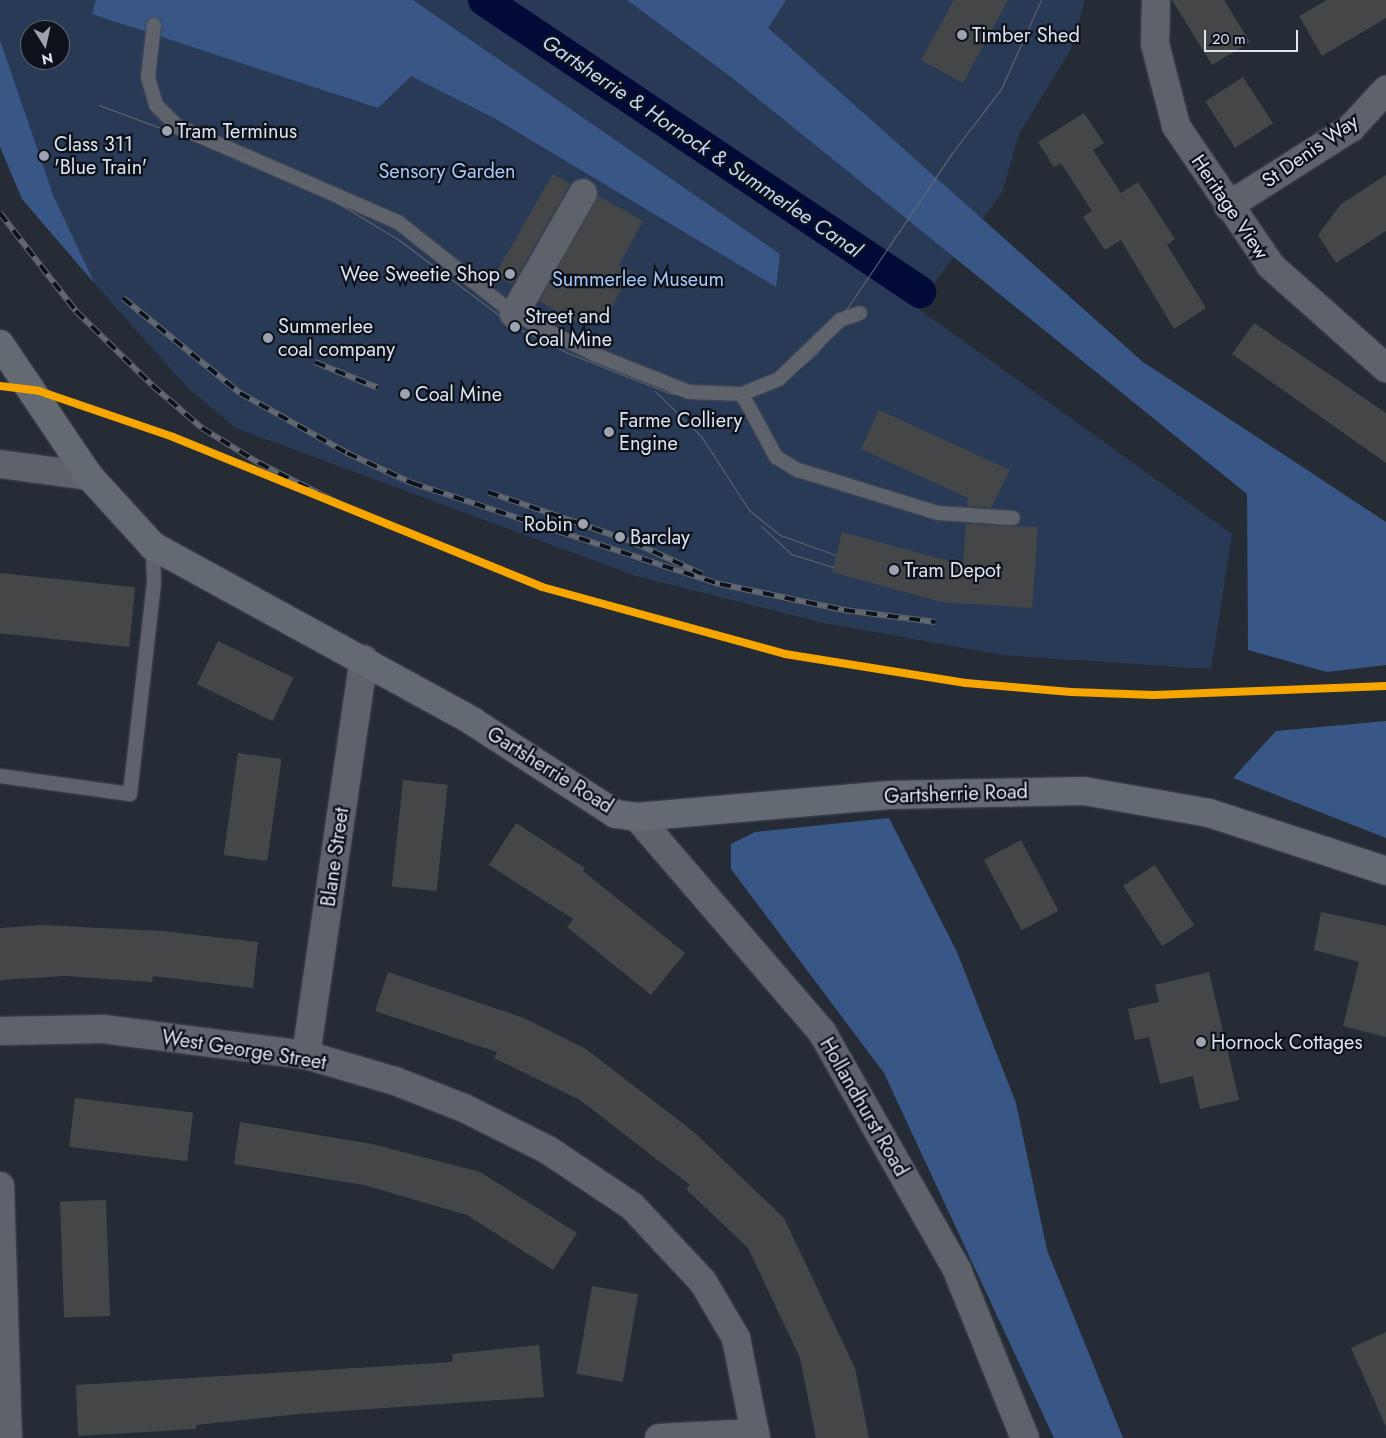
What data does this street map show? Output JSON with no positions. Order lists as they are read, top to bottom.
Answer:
{
  "streets": {
    "street": [
      "St Denis Way",
      "Heritage View",
      "Gartsherrie Road",
      "Blane Street",
      "West George Street",
      "Hollandhurst Road"
    ]
  },
  "crossings": [
    ["St Denis Way", "Heritage View"],
    ["Gartsherrie Road", "Blane Street"],
    ["Gartsherrie Road", "Hollandhurst Road"],
    ["Blane Street", "West George Street"]
  ],
  "water": ["Gartsherrie & Hornock & Summerlee Canal"],
  "parks": ["Sensory Garden", "Summerlee Museum"],
  "places": [
    "Timber Shed",
    "Tram Terminus",
    "Class 311 'Blue Train'",
    "Wee Sweetie Shop",
    "Street and Coal Mine",
    "Summerlee coal company",
    "Coal Mine",
    "Farme Colliery Engine",
    "Robin",
    "Barclay",
    "Tram Depot",
    "Hornock Cottages"
  ],
  "scale_bar": "20 m",
  "north": "bottom"
}
